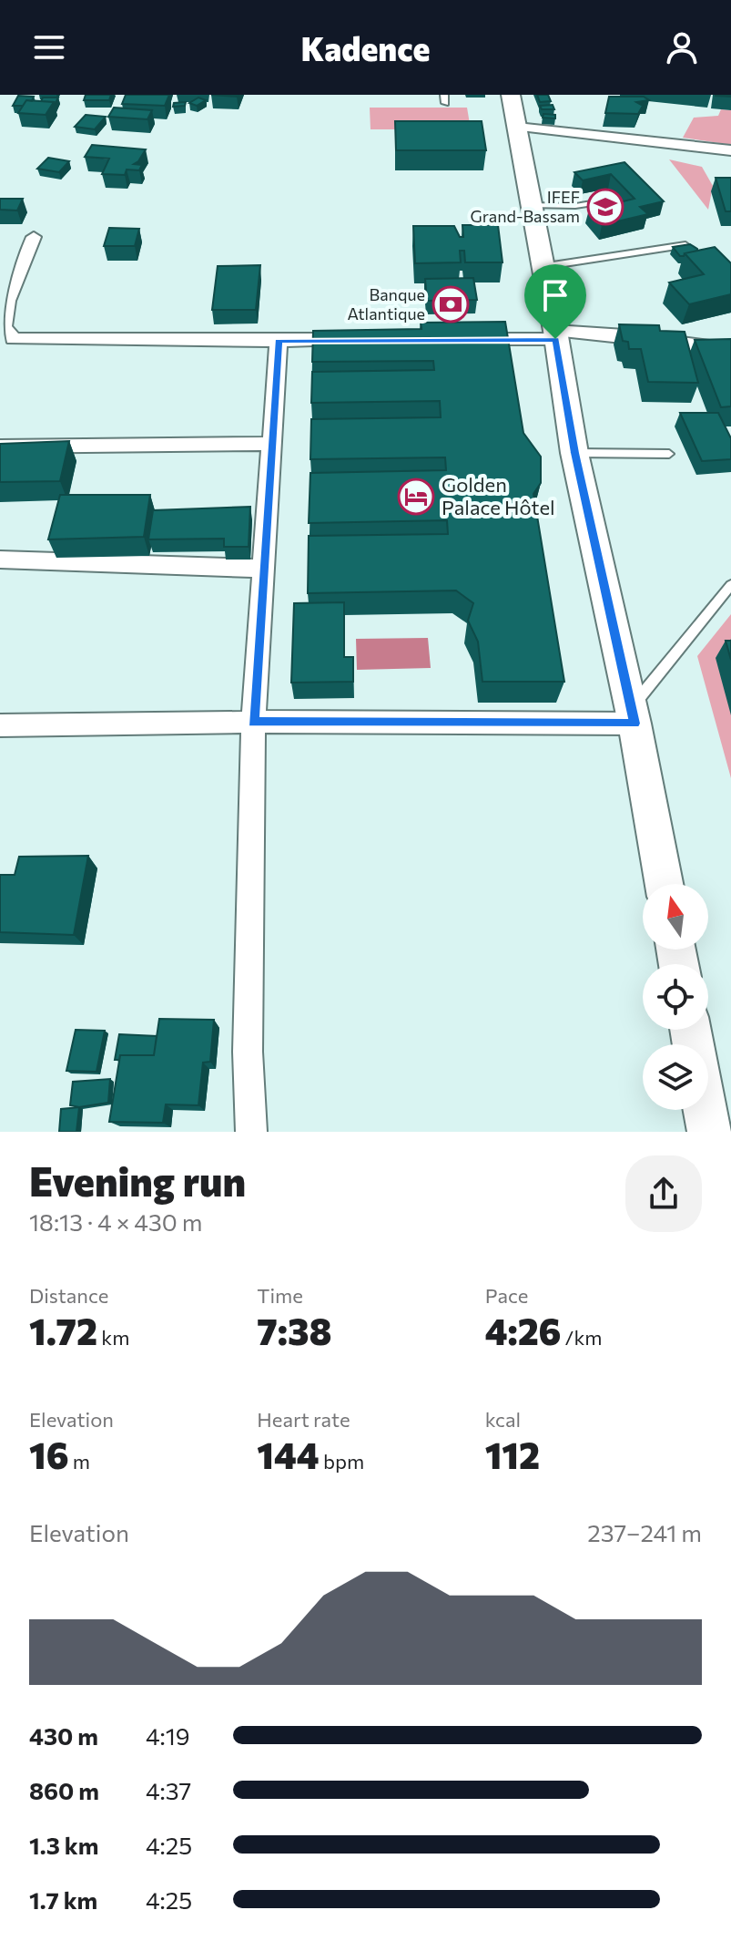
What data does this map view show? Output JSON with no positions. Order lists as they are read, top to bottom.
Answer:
{
  "places": {
    "school or university": ["IFEF Grand-Bassam"],
    "bank": ["Banque Atlantique"],
    "hotel": ["Golden Palace Hôtel"]
  },
  "north": "top",
  "page": {
    "header": "Kadence",
    "heading": ["Evening run", "18:13 · 4 × 430 m"],
    "stats": [
      ["Distance", "1.72 km"],
      ["Time", "7:38"],
      ["Pace", "4:26 /km"],
      ["Elevation", "16 m"],
      ["Heart rate", "144 bpm"],
      ["kcal", "112"]
    ],
    "chart": ["Elevation", "237–241 m"],
    "list": [
      {
        "name": "430 m",
        "note": "4:19"
      },
      {
        "name": "860 m",
        "note": "4:37"
      },
      {
        "name": "1.3 km",
        "note": "4:25"
      },
      {
        "name": "1.7 km",
        "note": "4:25"
      }
    ]
  }
}
